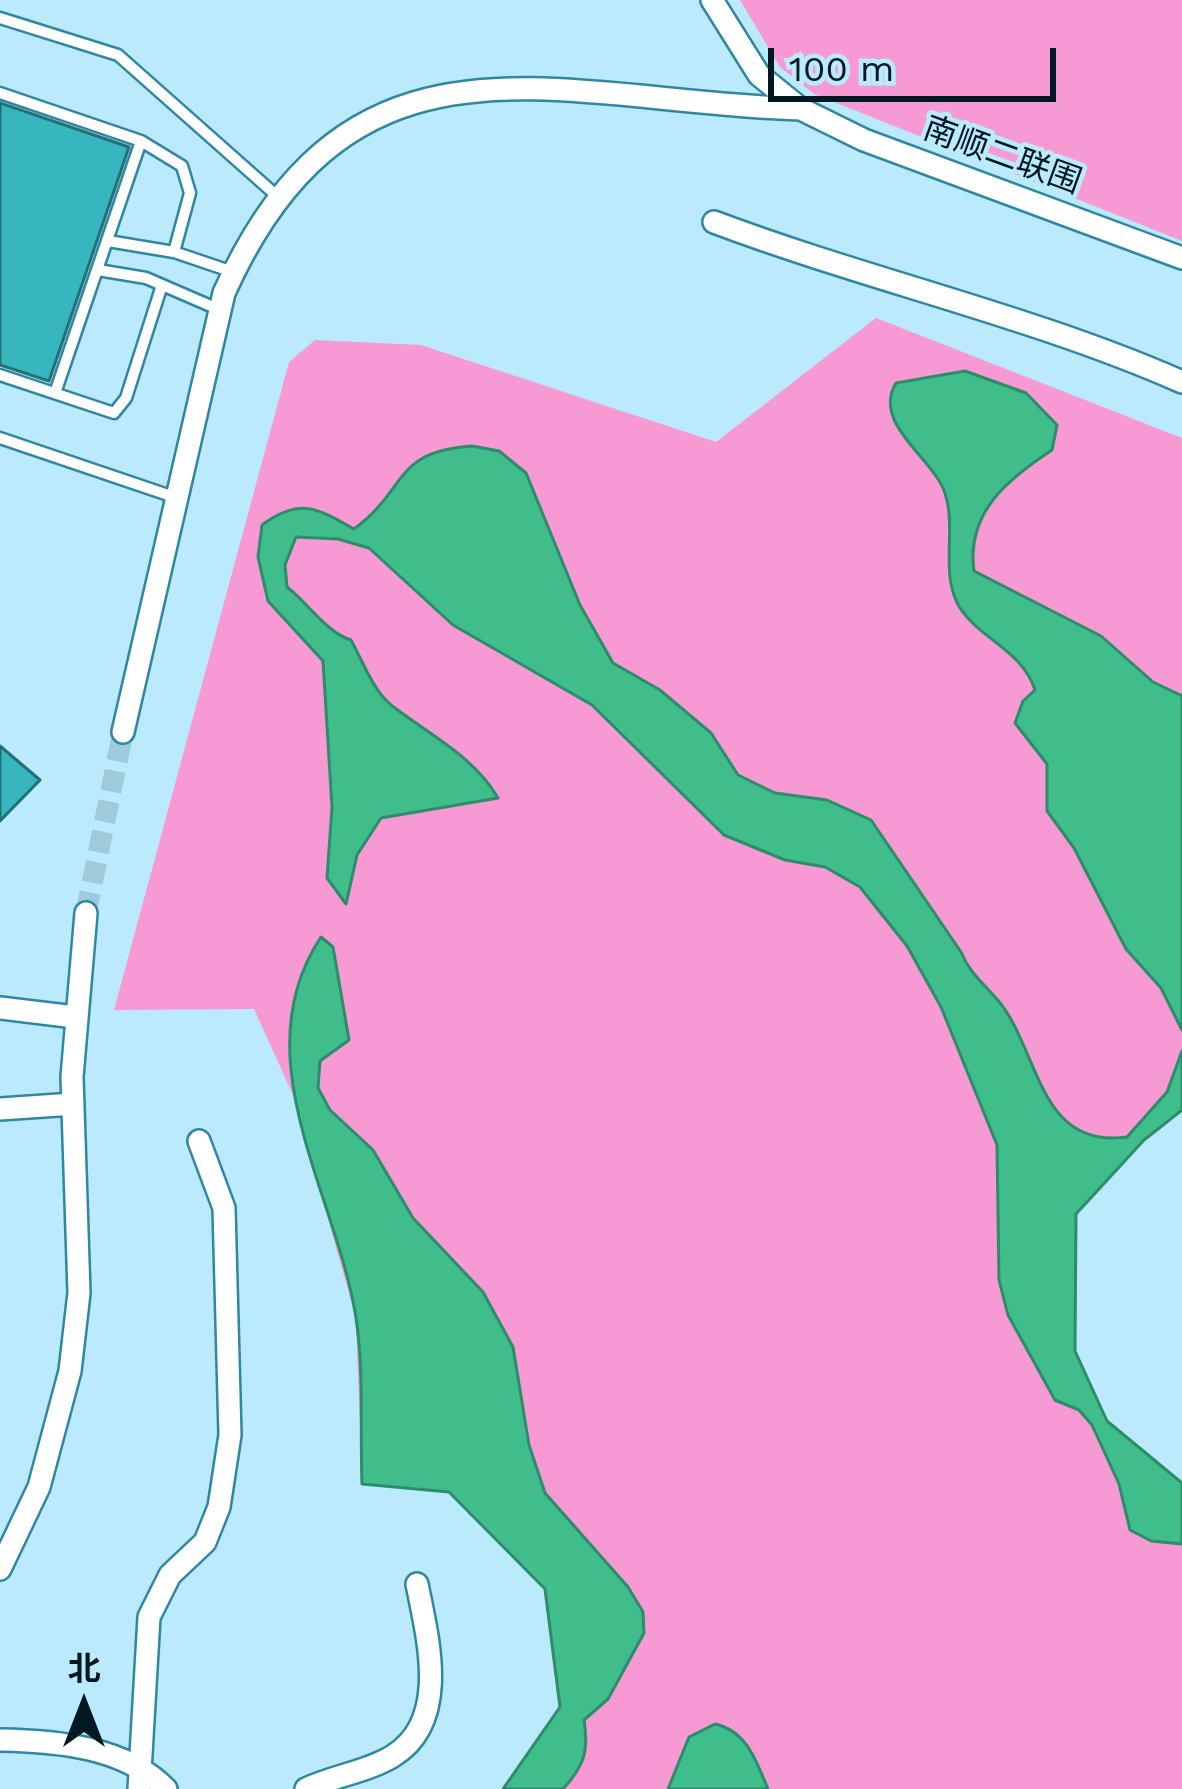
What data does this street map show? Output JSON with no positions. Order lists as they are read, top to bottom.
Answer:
{
  "streets": {
    "street": ["南顺二联围"]
  },
  "scale_bar": "100 m",
  "north": "top"
}
